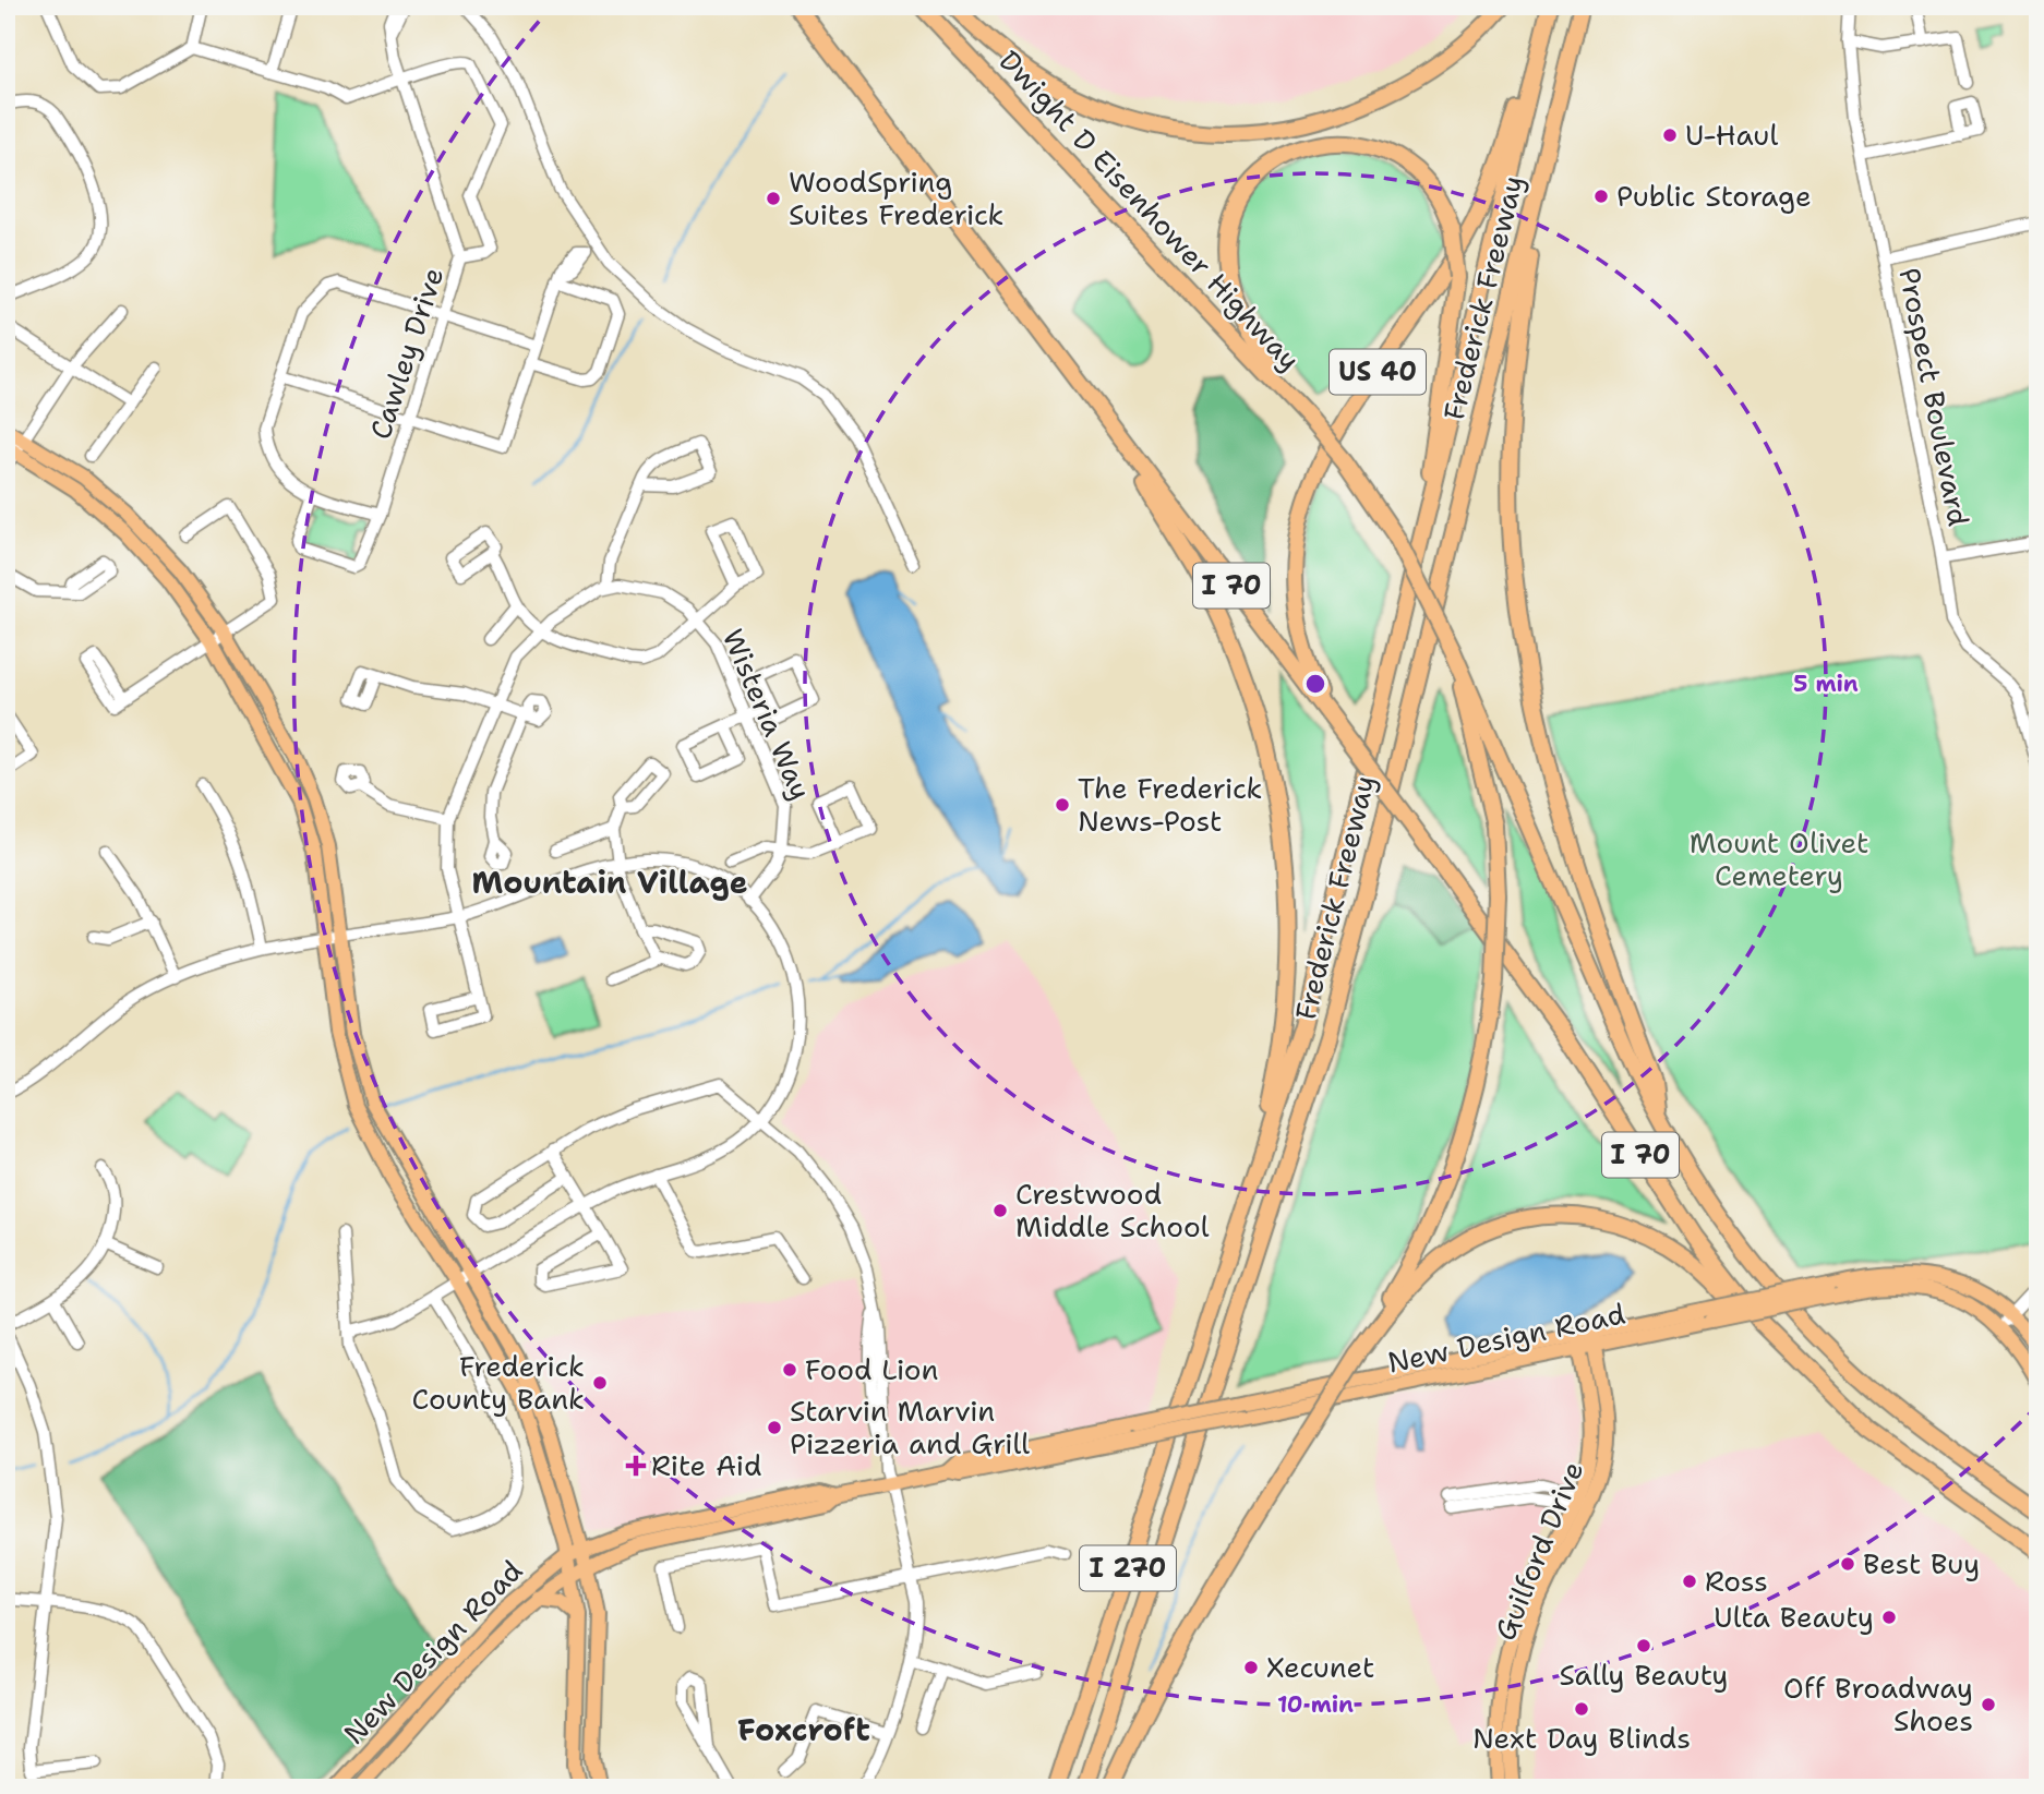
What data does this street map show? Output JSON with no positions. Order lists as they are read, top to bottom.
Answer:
{
  "streets": {
    "highway": [
      "Dwight D Eisenhower Highway",
      "Frederick Freeway",
      "US 40",
      "I 70",
      "I 270"
    ],
    "main road": ["New Design Road", "Guilford Drive"],
    "street": ["Cawley Drive", "Prospect Boulevard", "Wisteria Way"]
  },
  "crossings": [
    ["Dwight D Eisenhower Highway", "I 70"],
    ["Frederick Freeway", "US 40"],
    ["Frederick Freeway", "I 270"],
    ["US 40", "I 70"],
    ["New Design Road", "Guilford Drive"]
  ],
  "districts": ["Mountain Village", "Foxcroft"],
  "parks": ["Mount Olivet Cemetery"],
  "places": {
    "other": [
      "U-Haul",
      "Public Storage",
      "WoodSpring Suites Frederick",
      "The Frederick News-Post",
      "Crestwood Middle School",
      "Food Lion",
      "Frederick County Bank",
      "Starvin Marvin Pizzeria and Grill",
      "Best Buy",
      "Ross",
      "Ulta Beauty",
      "Sally Beauty",
      "Xecunet",
      "Off Broadway Shoes",
      "Next Day Blinds"
    ],
    "health": ["Rite Aid"]
  },
  "rings": ["5 min", "10 min"]
}
